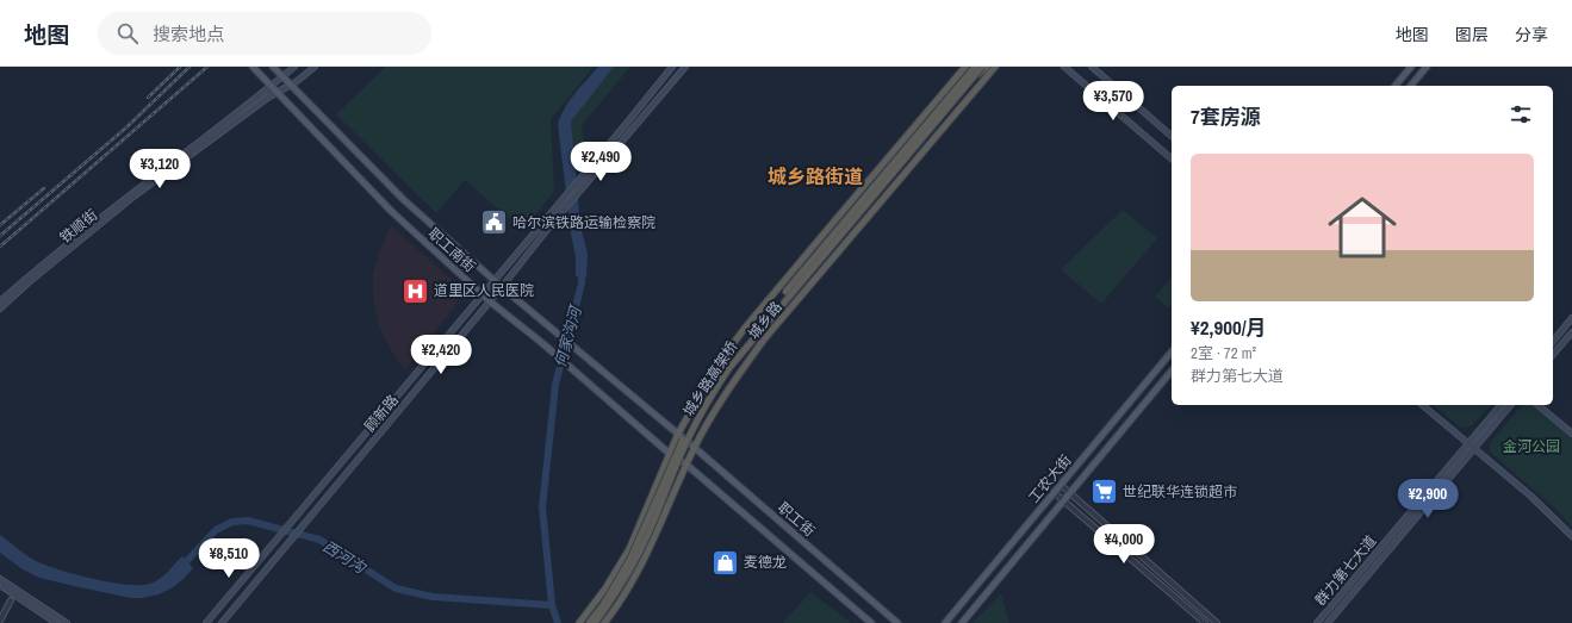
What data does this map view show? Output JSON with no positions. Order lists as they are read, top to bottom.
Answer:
{
  "streets": {
    "highway": ["城乡路", "城乡路高架桥"],
    "main road": [
      "铁顺街",
      "职工南街",
      "顾新路",
      "工农大街",
      "职工街",
      "群力第七大道"
    ]
  },
  "crossings": [
    ["铁顺街", "职工南街"],
    ["职工南街", "城乡路"],
    ["职工南街", "顾新路"],
    ["职工南街", "职工街"],
    ["城乡路", "职工街"]
  ],
  "districts": ["城乡路街道"],
  "water": ["何家沟河", "西河沟"],
  "parks": ["金河公园"],
  "places": {
    "public building": ["哈尔滨铁路运输检察院"],
    "hospital": ["道里区人民医院"],
    "supermarket": ["世纪联华连锁超市"],
    "shop": ["麦德龙"]
  },
  "page": {
    "header": "地图",
    "search": "搜索地点",
    "nav": ["地图", "图层", "分享"],
    "price": [
      "¥3,570",
      "¥2,490",
      "¥3,120",
      "¥2,420",
      "¥2,900",
      "¥4,000",
      "¥8,510"
    ],
    "heading": "7套房源",
    "list": [
      {
        "name": "¥2,900/月",
        "note": "2室 · 72 m² · 群力第七大道"
      }
    ]
  }
}
